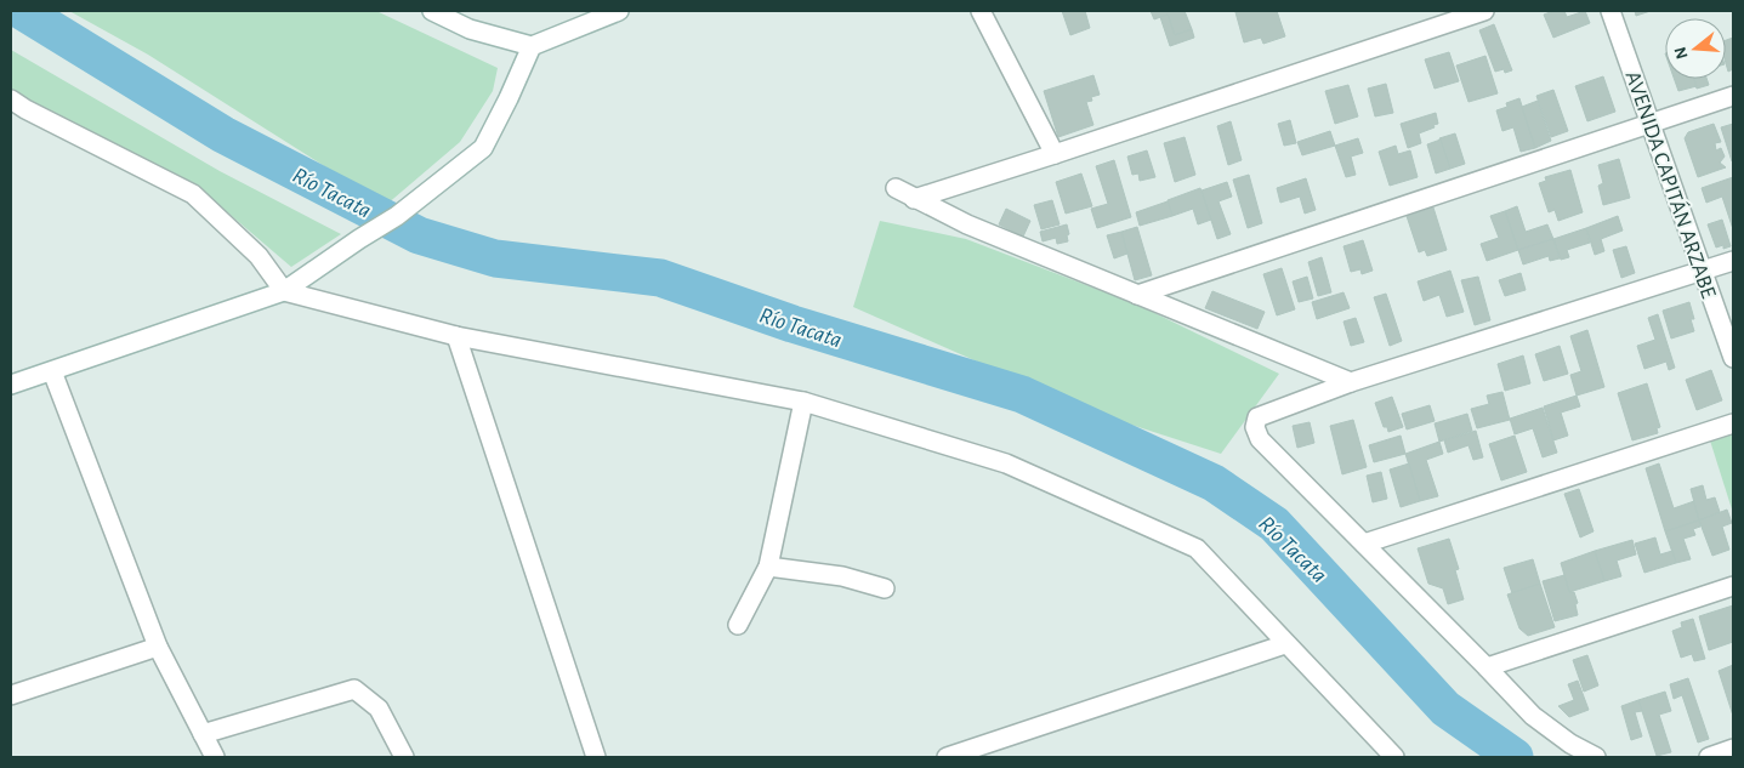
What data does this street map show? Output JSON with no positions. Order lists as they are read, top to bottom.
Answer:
{
  "streets": {
    "street": ["AVENIDA CAPITÁN ARZABE"]
  },
  "water": ["Río Tacata"],
  "north": "left"
}
